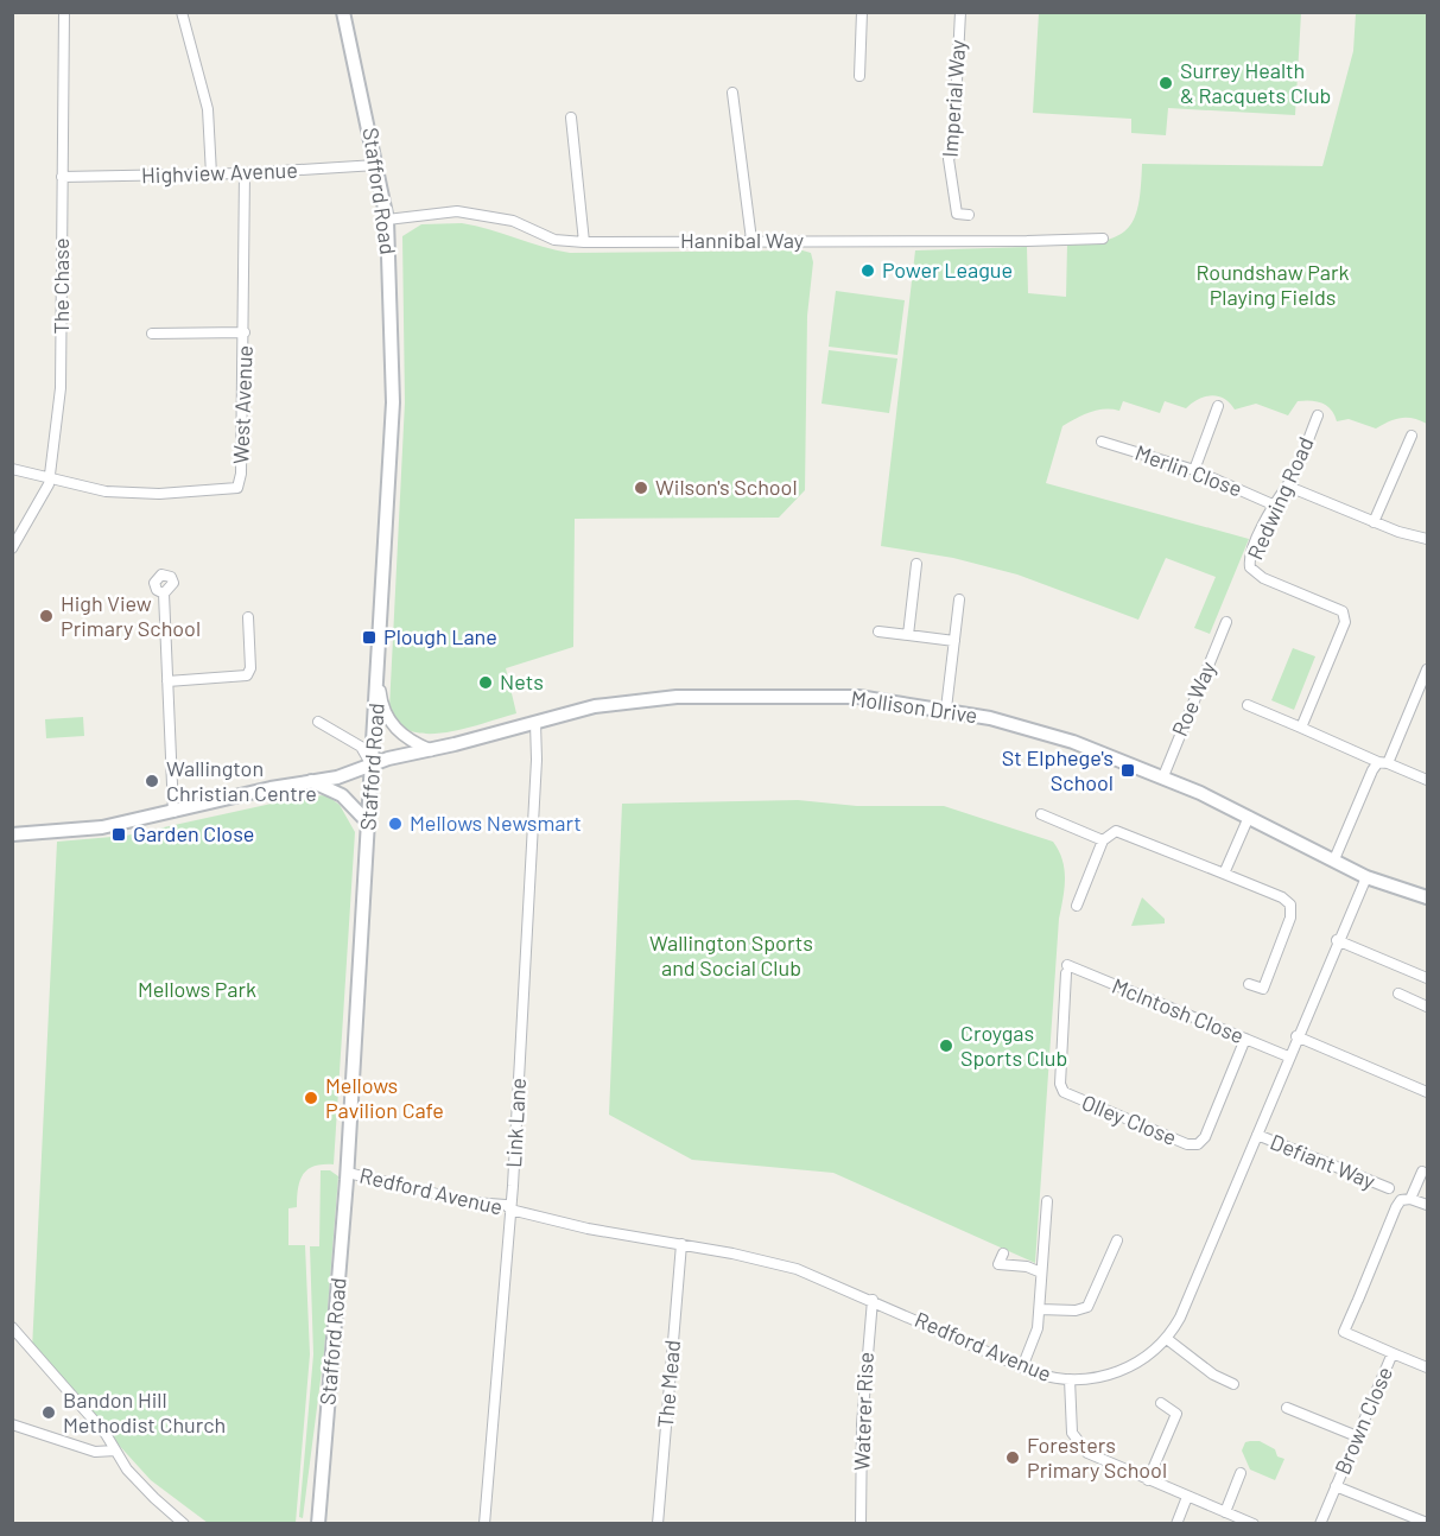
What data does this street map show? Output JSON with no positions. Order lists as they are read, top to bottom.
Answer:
{
  "streets": {
    "main road": ["Stafford Road", "Mollison Drive"],
    "street": [
      "Imperial Way",
      "Highview Avenue",
      "Hannibal Way",
      "The Chase",
      "West Avenue",
      "Merlin Close",
      "Redwing Road",
      "Roe Way",
      "McIntosh Close",
      "Olley Close",
      "Link Lane",
      "Defiant Way",
      "Redford Avenue",
      "The Mead",
      "Waterer Rise",
      "Brown Close"
    ]
  },
  "crossings": [
    ["Highview Avenue", "Stafford Road"],
    ["Highview Avenue", "The Chase"],
    ["Highview Avenue", "West Avenue"],
    ["Stafford Road", "Hannibal Way"],
    ["Stafford Road", "Mollison Drive"],
    ["Stafford Road", "Redford Avenue"],
    ["The Chase", "West Avenue"],
    ["Merlin Close", "Redwing Road"],
    ["Roe Way", "Mollison Drive"],
    ["Mollison Drive", "Link Lane"],
    ["Mollison Drive", "Redford Avenue"],
    ["McIntosh Close", "Olley Close"],
    ["McIntosh Close", "Redford Avenue"],
    ["Link Lane", "Redford Avenue"],
    ["Defiant Way", "Redford Avenue"],
    ["Redford Avenue", "The Mead"],
    ["Redford Avenue", "Waterer Rise"]
  ],
  "parks": ["Roundshaw Park Playing Fields", "Wallington Sports and Social Club", "Mellows Park"],
  "places": {
    "other": [
      "Surrey Health & Racquets Club",
      "Power League",
      "Wilson's School",
      "High View Primary School",
      "Nets",
      "Wallington Christian Centre",
      "Mellows Newsmart",
      "Croygas Sports Club",
      "Mellows Pavilion Cafe",
      "Bandon Hill Methodist Church",
      "Foresters Primary School"
    ],
    "transit": ["Plough Lane", "St Elphege's School", "Garden Close"]
  }
}
